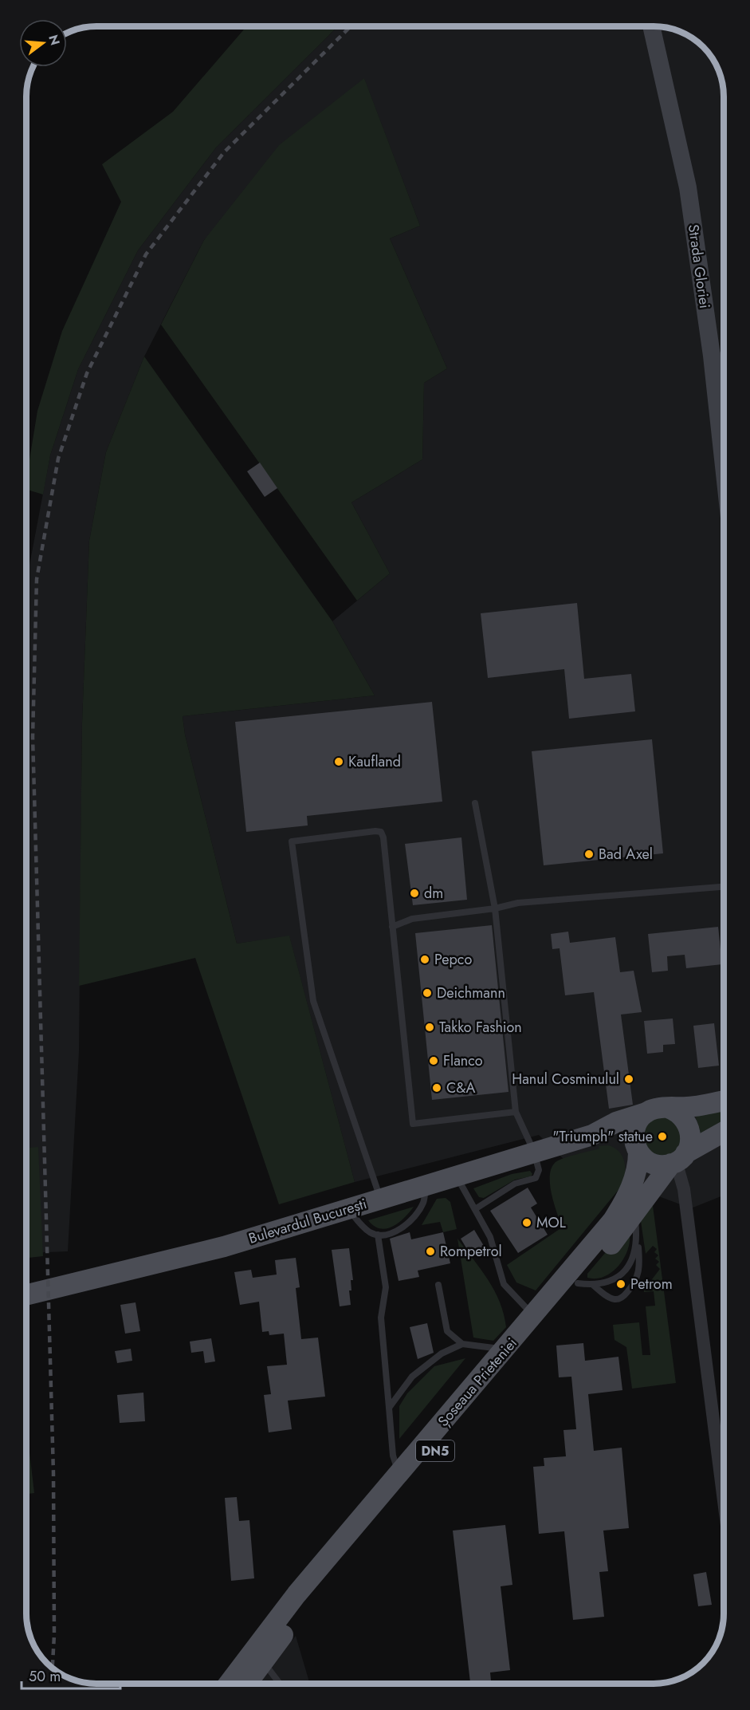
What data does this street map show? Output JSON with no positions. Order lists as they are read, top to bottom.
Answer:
{
  "streets": {
    "main road": [
      "Strada Gloriei",
      "Bulevardul București",
      "Șoseaua Prieteniei",
      "DN5"
    ]
  },
  "places": [
    "Kaufland",
    "Bad Axel",
    "dm",
    "Pepco",
    "Deichmann",
    "Takko Fashion",
    "Flanco",
    "Hanul Cosminulul",
    "C&A",
    "\"Triumph\" statue",
    "MOL",
    "Rompetrol",
    "Petrom"
  ],
  "scale_bar": "50 m",
  "north": "right"
}
